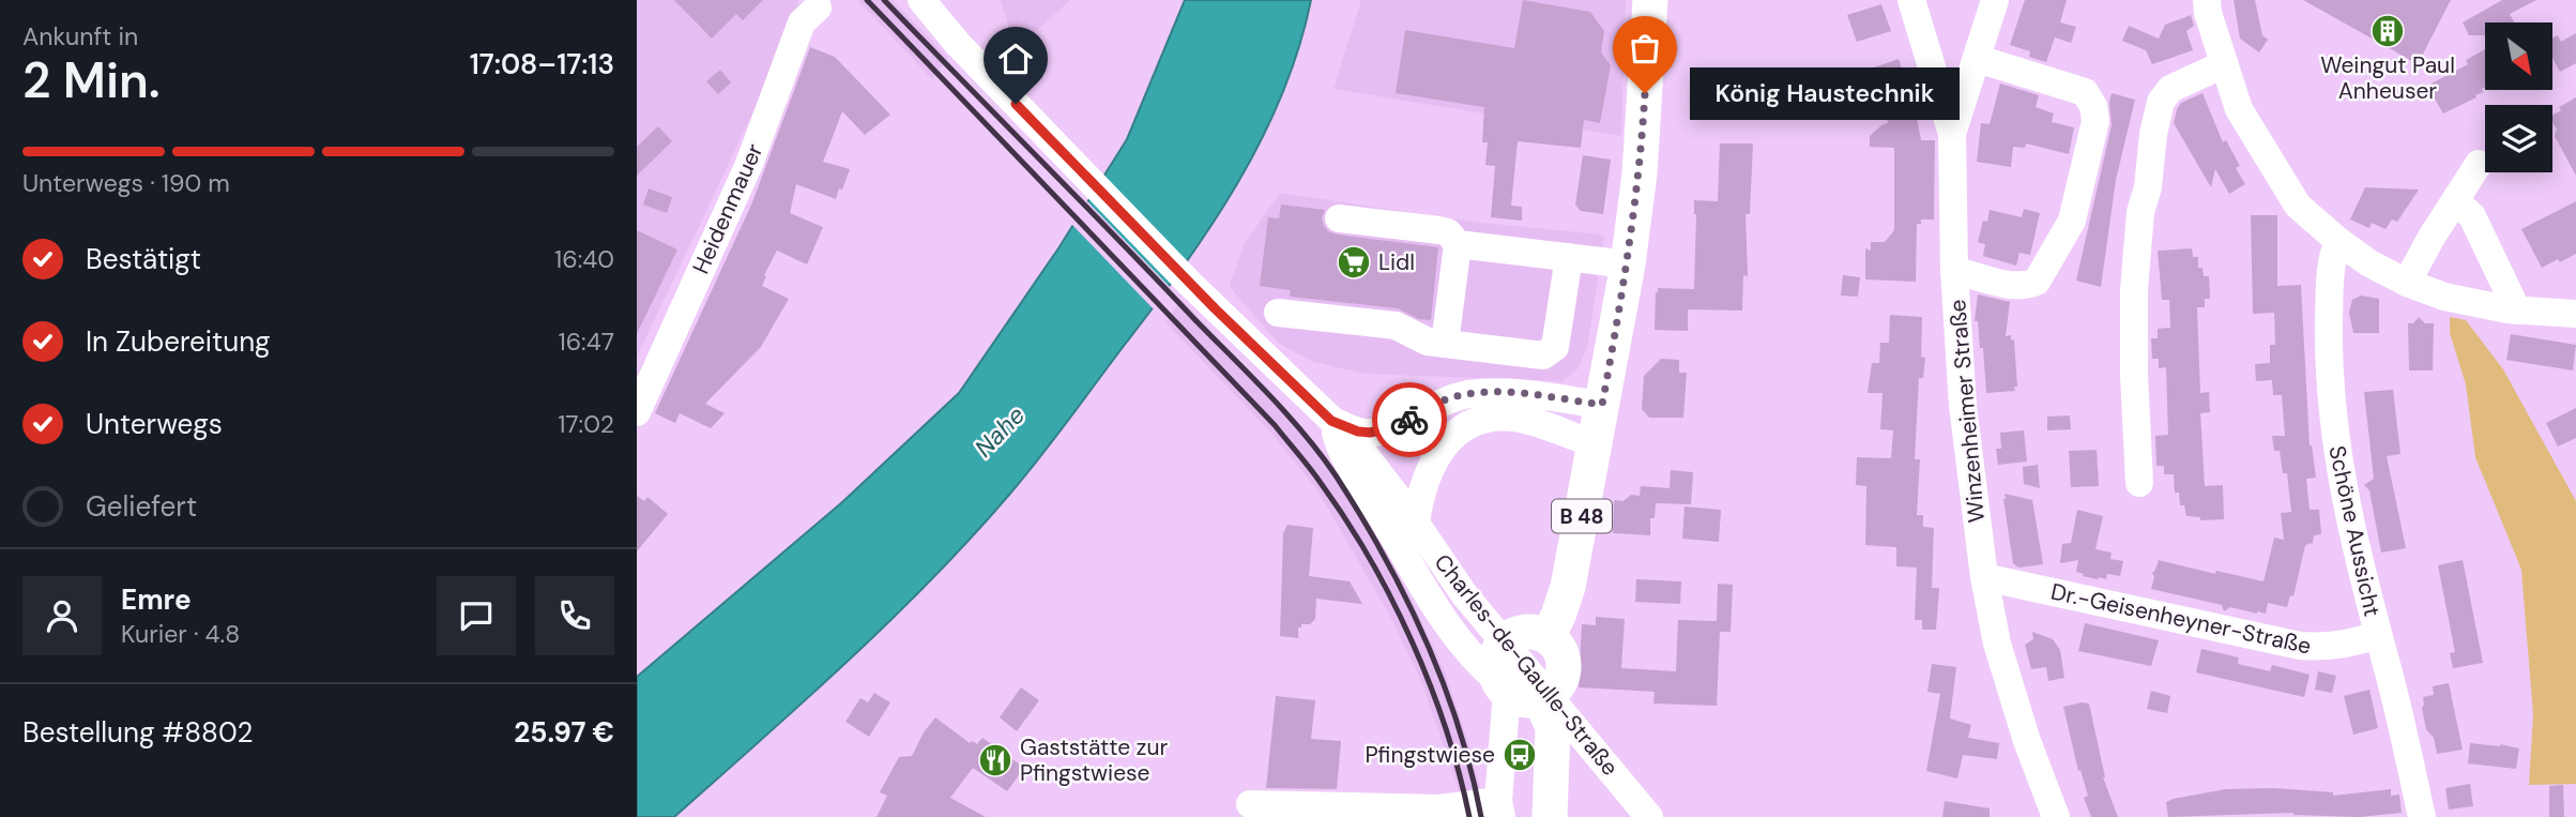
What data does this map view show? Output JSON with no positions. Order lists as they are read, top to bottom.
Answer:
{
  "streets": {
    "main road": ["B 48"],
    "street": [
      "Heidenmauer",
      "Winzenheimer Straße",
      "Schöne Aussicht",
      "Dr.-Geisenheyner-Straße",
      "Charles-de-Gaulle-Straße"
    ]
  },
  "crossings": [
    ["Winzenheimer Straße", "Dr.-Geisenheyner-Straße"],
    ["Schöne Aussicht", "Dr.-Geisenheyner-Straße"]
  ],
  "water": ["Nahe"],
  "places": {
    "building": ["Weingut Paul Anheuser"],
    "other": ["König Haustechnik"],
    "supermarket": ["Lidl"],
    "bus stop": ["Pfingstwiese"],
    "restaurant": ["Gaststätte zur Pfingstwiese"]
  },
  "north": "bottom right",
  "page": {
    "heading": ["2 Min.", "Ankunft in", "17:08–17:13"],
    "panel": [
      "Emre",
      "Kurier · 4.8",
      "Bestellung #8802",
      "25.97 €"
    ],
    "bubble": "König Haustechnik",
    "bar": "Unterwegs · 190 m",
    "list": [
      ["Bestätigt", "16:40"],
      ["In Zubereitung", "16:47"],
      ["Unterwegs", "17:02"],
      "Geliefert"
    ]
  }
}
